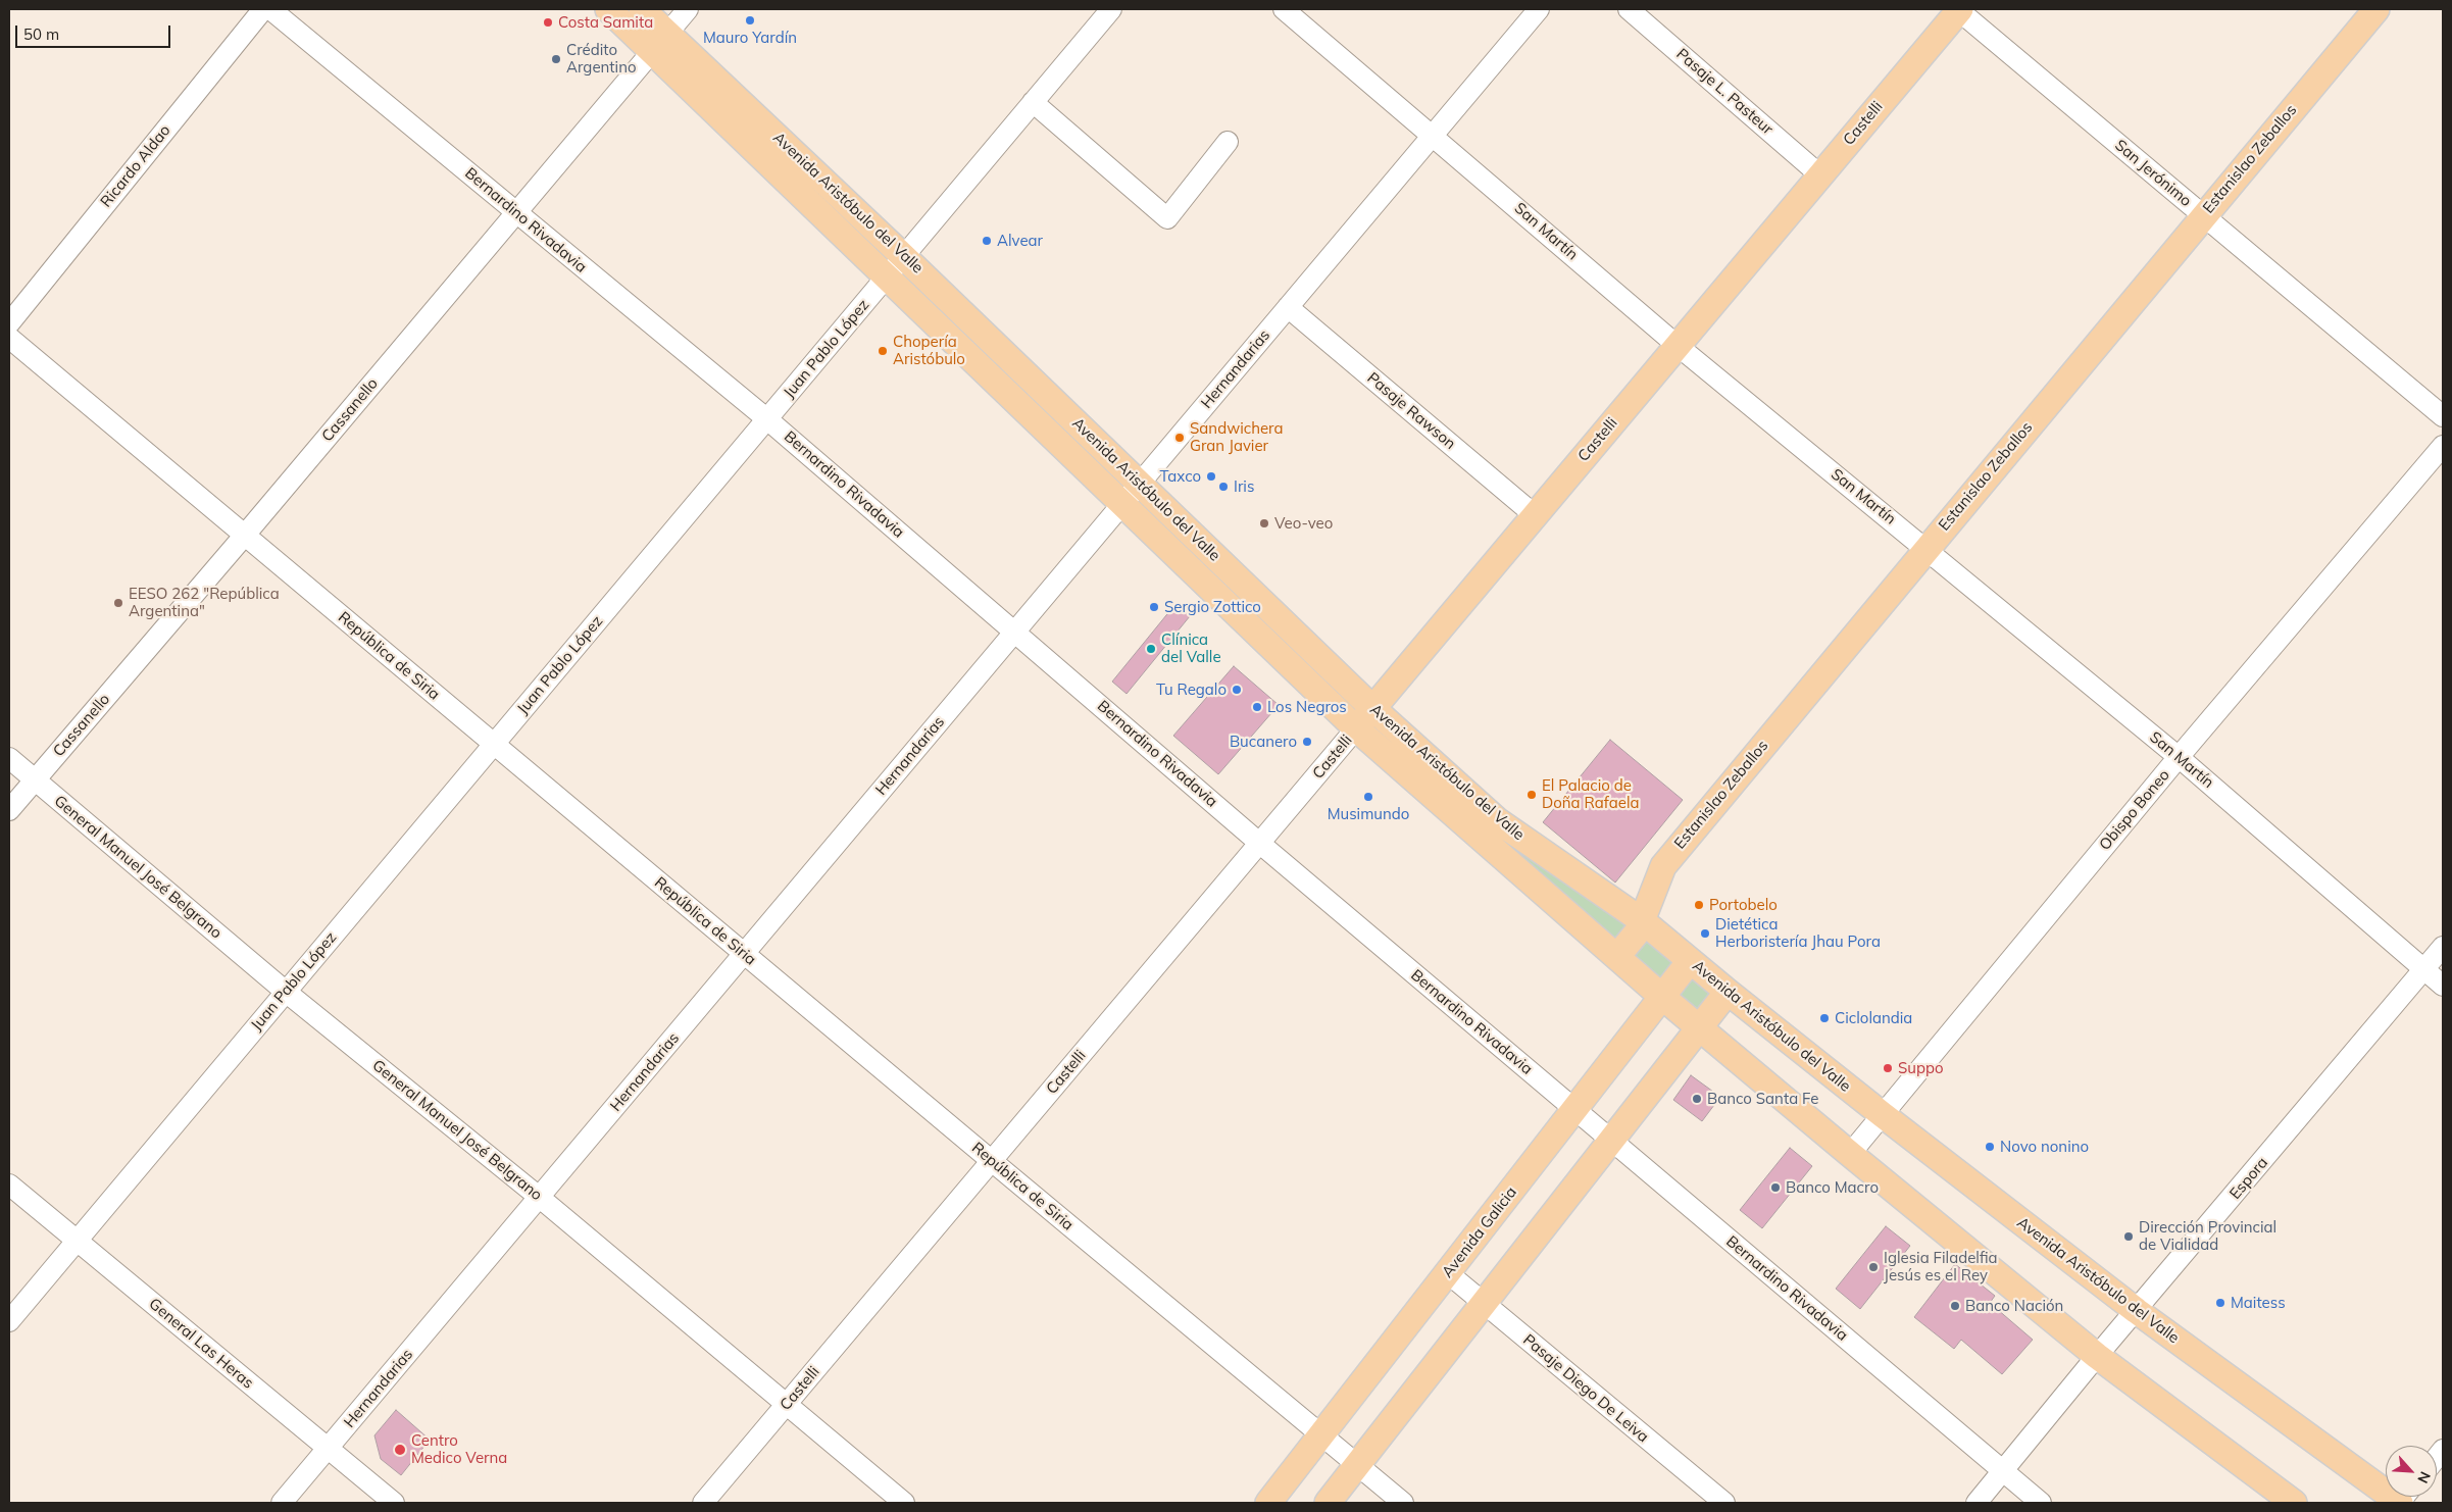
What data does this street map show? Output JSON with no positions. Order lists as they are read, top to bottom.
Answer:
{
  "streets": {
    "main road": [
      "Castelli",
      "Estanislao Zeballos",
      "Avenida Aristóbulo del Valle",
      "Avenida Galicia"
    ],
    "street": [
      "Pasaje L. Pasteur",
      "Ricardo Aldao",
      "San Jerónimo",
      "Bernardino Rivadavia",
      "San Martín",
      "Juan Pablo López",
      "Hernandarias",
      "Cassanello",
      "Pasaje Rawson",
      "República de Siria",
      "Obispo Boneo",
      "General Manuel José Belgrano",
      "Espora",
      "General Las Heras",
      "Pasaje Diego De Leiva"
    ]
  },
  "crossings": [
    ["Pasaje L. Pasteur", "Castelli"],
    ["Castelli", "San Jerónimo"],
    ["Castelli", "Avenida Aristóbulo del Valle"],
    ["Castelli", "Bernardino Rivadavia"],
    ["Castelli", "San Martín"],
    ["Castelli", "Pasaje Rawson"],
    ["Castelli", "República de Siria"],
    ["Castelli", "General Manuel José Belgrano"],
    ["Estanislao Zeballos", "San Jerónimo"],
    ["Estanislao Zeballos", "Avenida Aristóbulo del Valle"],
    ["Estanislao Zeballos", "San Martín"],
    ["Avenida Aristóbulo del Valle", "Juan Pablo López"],
    ["Avenida Aristóbulo del Valle", "Hernandarias"],
    ["Avenida Aristóbulo del Valle", "Cassanello"],
    ["Avenida Aristóbulo del Valle", "Obispo Boneo"],
    ["Avenida Aristóbulo del Valle", "Espora"],
    ["Avenida Aristóbulo del Valle", "Avenida Galicia"],
    ["Bernardino Rivadavia", "Juan Pablo López"],
    ["Bernardino Rivadavia", "Hernandarias"],
    ["Bernardino Rivadavia", "Cassanello"],
    ["Bernardino Rivadavia", "Espora"],
    ["Bernardino Rivadavia", "Avenida Galicia"],
    ["San Martín", "Hernandarias"],
    ["San Martín", "Obispo Boneo"],
    ["San Martín", "Espora"],
    ["Juan Pablo López", "República de Siria"],
    ["Juan Pablo López", "General Manuel José Belgrano"],
    ["Juan Pablo López", "General Las Heras"],
    ["Hernandarias", "Pasaje Rawson"],
    ["Hernandarias", "República de Siria"],
    ["Hernandarias", "General Manuel José Belgrano"],
    ["Hernandarias", "General Las Heras"],
    ["Cassanello", "República de Siria"],
    ["Cassanello", "General Manuel José Belgrano"],
    ["República de Siria", "Avenida Galicia"],
    ["Avenida Galicia", "Pasaje Diego De Leiva"]
  ],
  "places": [
    "Mauro Yardín",
    "Costa Samita",
    "Crédito Argentino",
    "Alvear",
    "Chopería Aristóbulo",
    "Sandwichera Gran Javier",
    "Taxco",
    "Iris",
    "Veo-veo",
    "EESO 262 \"República Argentina\"",
    "Sergio Zottico",
    "Clínica del Valle",
    "Tu Regalo",
    "Los Negros",
    "Bucanero",
    "El Palacio de Doña Rafaela",
    "Musimundo",
    "Portobelo",
    "Dietética Herboristería Jhau Pora",
    "Ciclolandia",
    "Suppo",
    "Banco Santa Fe",
    "Novo nonino",
    "Banco Macro",
    "Dirección Provincial de Vialidad",
    "Iglesia Filadelfia Jesús es el Rey",
    "Maitess",
    "Banco Nación",
    "Centro Medico Verna"
  ],
  "scale_bar": "50 m",
  "north": "bottom right"
}
